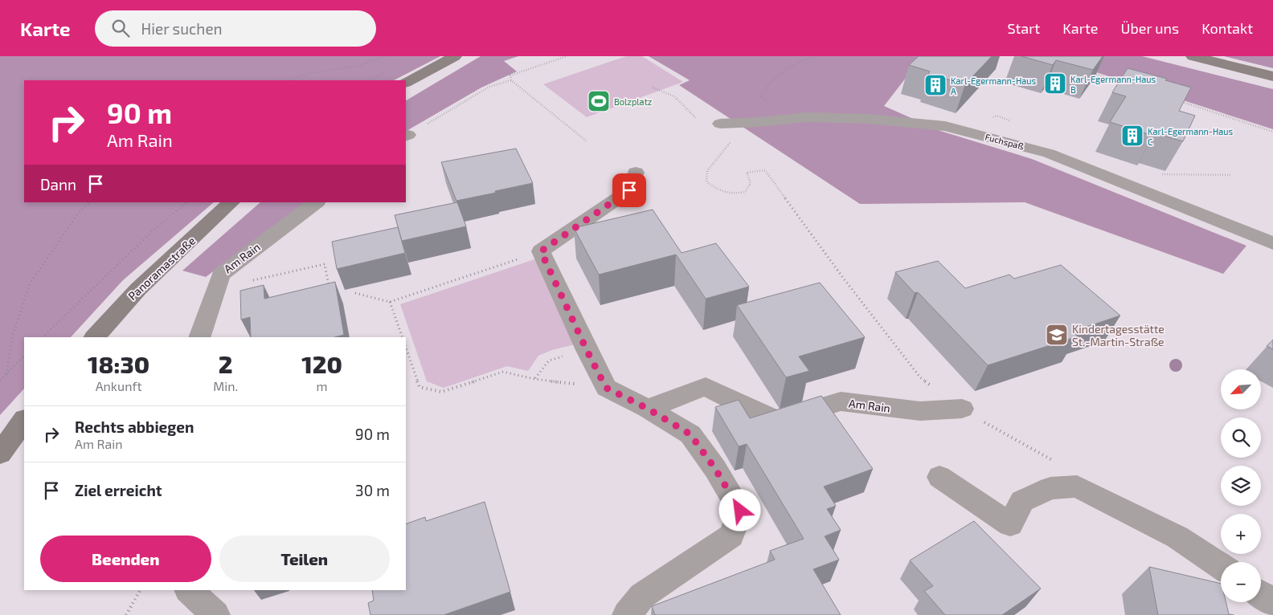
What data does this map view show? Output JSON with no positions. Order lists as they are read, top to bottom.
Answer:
{
  "streets": {
    "main road": ["Panoramastraße"],
    "street": ["Fuchspaß", "Am Rain"]
  },
  "places": {
    "building": ["Karl-Egermann-Haus B", "Karl-Egermann-Haus A", "Karl-Egermann-Haus C"],
    "sports": ["Bolzplatz"],
    "school or university": ["Kindertagesstätte St.-Martin-Straße"]
  },
  "north": "bottom left",
  "page": {
    "header": "Karte",
    "search": "Hier suchen",
    "nav": [
      "Start",
      "Karte",
      "Über uns",
      "Kontakt"
    ],
    "turn": ["90 m", "Am Rain"],
    "then": "Dann",
    "eta": [
      "18:30",
      "Ankunft",
      "2",
      "Min.",
      "120",
      "m"
    ],
    "map_buttons": ["+", "−"],
    "list": [
      {
        "name": "Rechts abbiegen",
        "note": "Am Rain",
        "value": "90 m"
      },
      {
        "name": "Ziel erreicht",
        "value": "30 m"
      }
    ],
    "buttons": ["Beenden", "Teilen"]
  }
}
